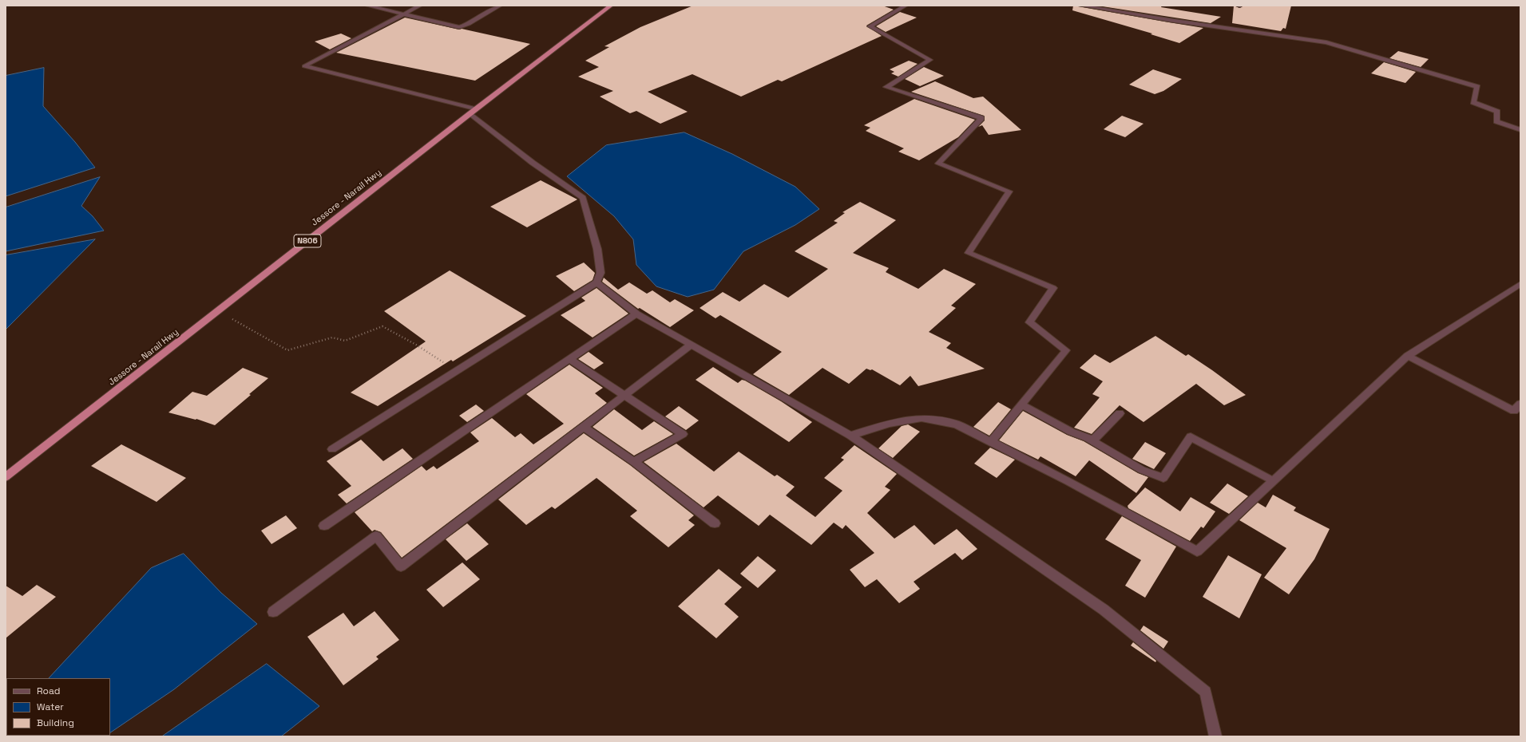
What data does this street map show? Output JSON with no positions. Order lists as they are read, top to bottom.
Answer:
{
  "streets": {
    "highway": ["Jessore - Narail Hwy", "N806"]
  },
  "legend": ["Road", "Water", "Building"]
}
